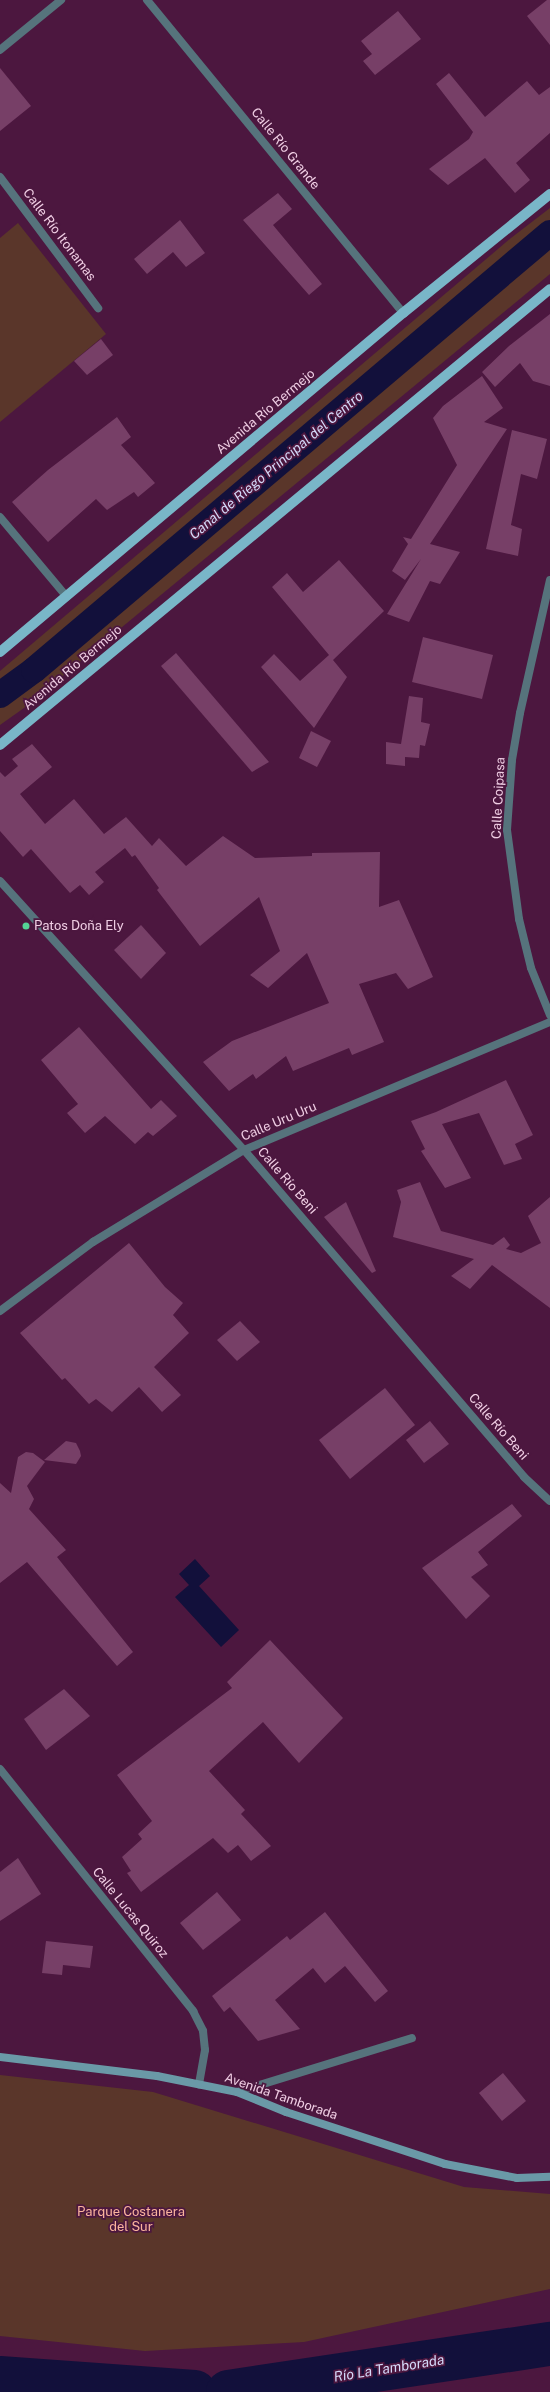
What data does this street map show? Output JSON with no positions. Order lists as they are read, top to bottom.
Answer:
{
  "streets": {
    "main road": ["Avenida Río Bermejo", "Avenida Tamborada"],
    "street": [
      "Calle Río Grande",
      "Calle Río Itonamas",
      "Calle Coipasa",
      "Calle Uru Uru",
      "Calle Río Beni",
      "Calle Lucas Quiroz"
    ]
  },
  "crossings": [
    ["Calle Río Grande", "Avenida Río Bermejo"],
    ["Calle Uru Uru", "Calle Río Beni"],
    ["Calle Lucas Quiroz", "Avenida Tamborada"]
  ],
  "water": ["Canal de Riego Principal del Centro", "Río La Tamborada"],
  "parks": ["Parque Costanera del Sur"],
  "places": ["Patos Doña Ely"]
}
